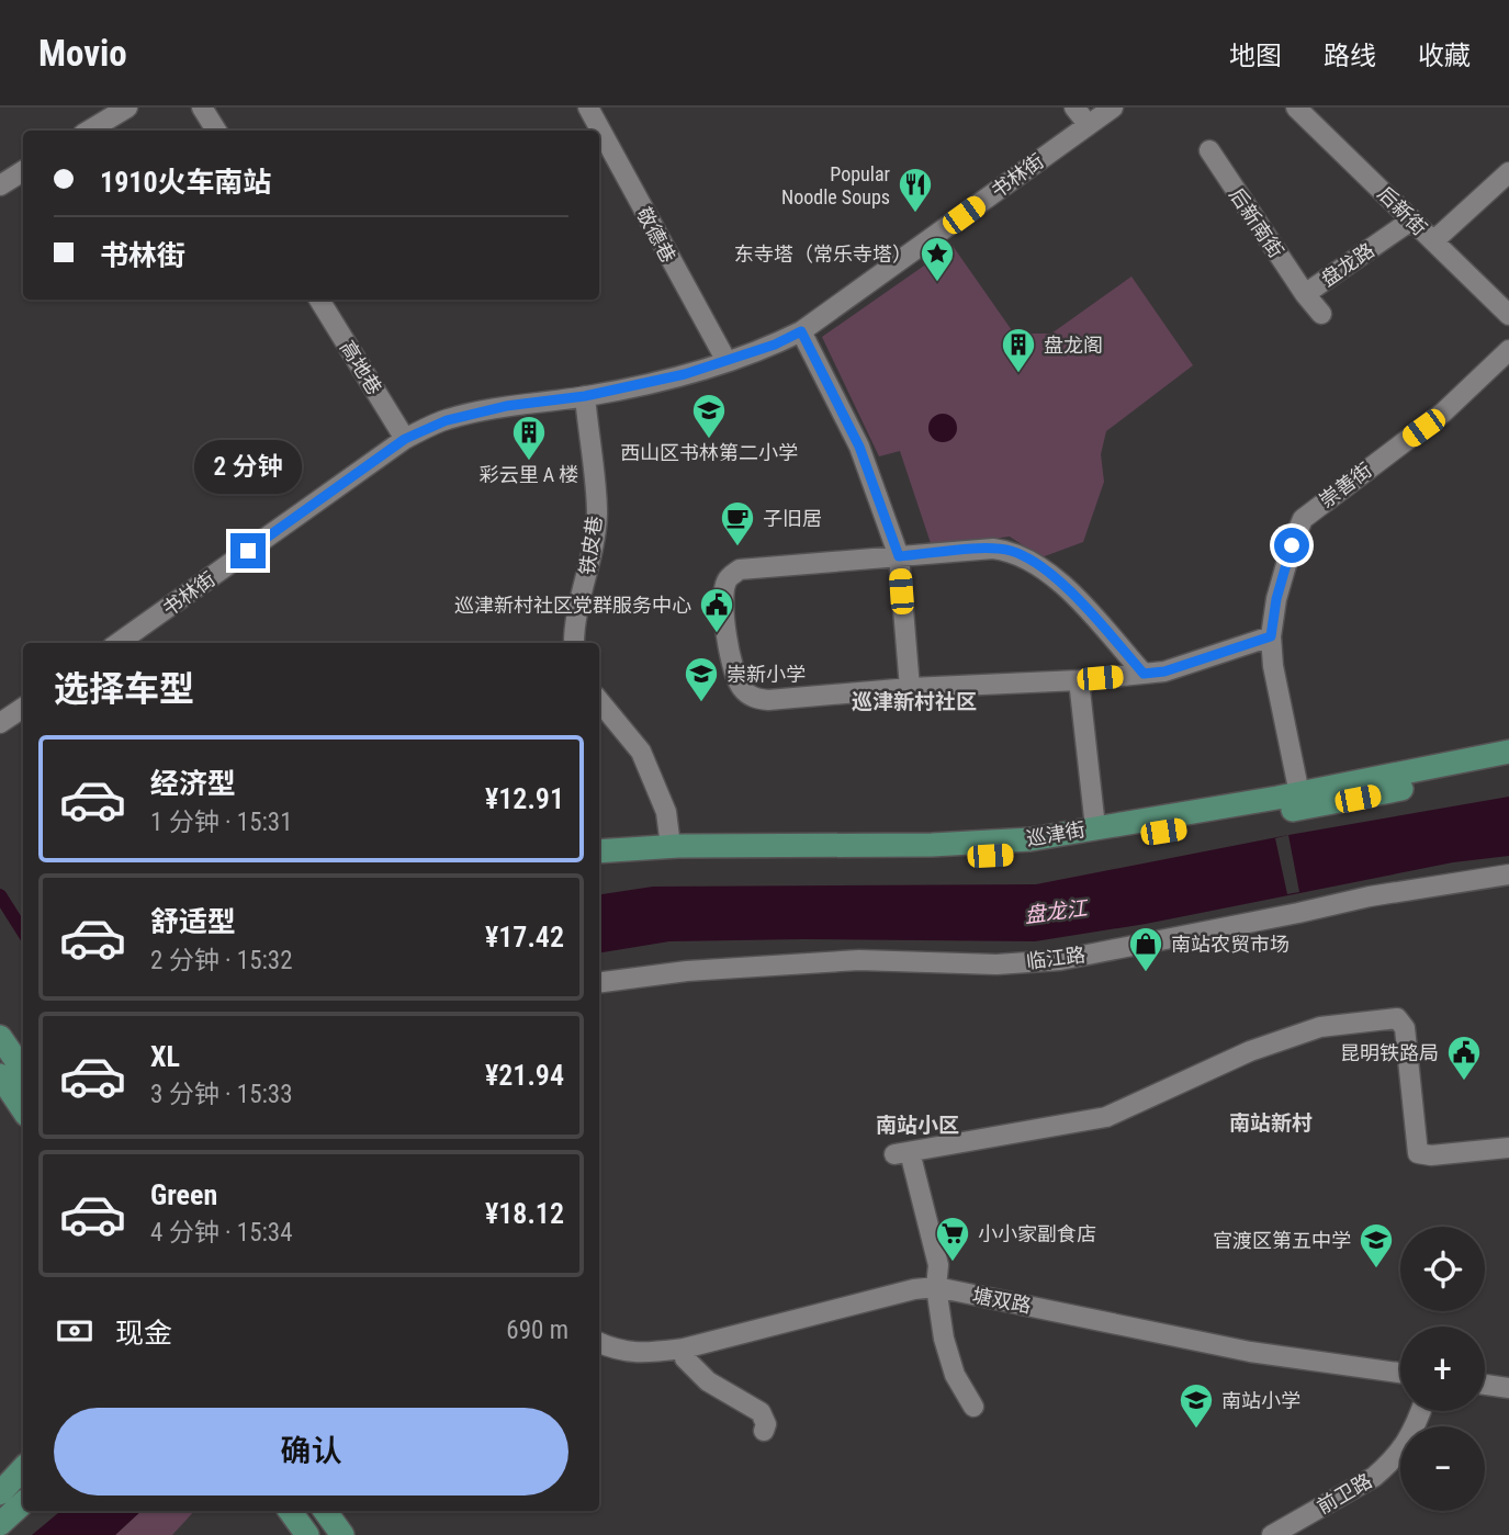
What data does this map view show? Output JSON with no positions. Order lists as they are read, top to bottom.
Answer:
{
  "streets": {
    "main road": ["巡津街"],
    "street": [
      "书林街",
      "后新街",
      "后新南街",
      "敬德巷",
      "盘龙路",
      "高地巷",
      "崇善街",
      "铁皮巷",
      "临江路",
      "塘双路",
      "前卫路"
    ]
  },
  "crossings": [
    ["书林街", "敬德巷"],
    ["书林街", "高地巷"],
    ["书林街", "铁皮巷"],
    ["后新街", "盘龙路"],
    ["后新南街", "盘龙路"],
    ["崇善街", "巡津街"]
  ],
  "districts": ["巡津新村社区", "南站新村", "南站小区"],
  "water": ["盘龙江"],
  "places": {
    "restaurant": ["Popular Noodle Soups"],
    "place": ["东寺塔（常乐寺塔）"],
    "building": ["盘龙阁", "彩云里 A 楼"],
    "school or university": [
      "西山区书林第二小学",
      "崇新小学",
      "官渡区第五中学",
      "南站小学"
    ],
    "cafe": ["子旧居"],
    "public building": ["巡津新村社区党群服务中心", "昆明铁路局"],
    "shop": ["南站农贸市场"],
    "supermarket": ["小小家副食店"]
  },
  "page": {
    "header": "Movio",
    "nav": ["地图", "路线", "收藏"],
    "banner": ["1910火车南站", "书林街"],
    "bubble": "2 分钟",
    "heading": "选择车型",
    "list": [
      {
        "name": "经济型",
        "note": "1 分钟 · 15:31",
        "value": "¥12.91"
      },
      {
        "name": "舒适型",
        "note": "2 分钟 · 15:32",
        "value": "¥17.42"
      },
      {
        "name": "XL",
        "note": "3 分钟 · 15:33",
        "value": "¥21.94"
      },
      {
        "name": "Green",
        "note": "4 分钟 · 15:34",
        "value": "¥18.12"
      }
    ],
    "map_buttons": ["+", "−"],
    "pay": ["现金", "690 m"],
    "buttons": "确认"
  }
}
